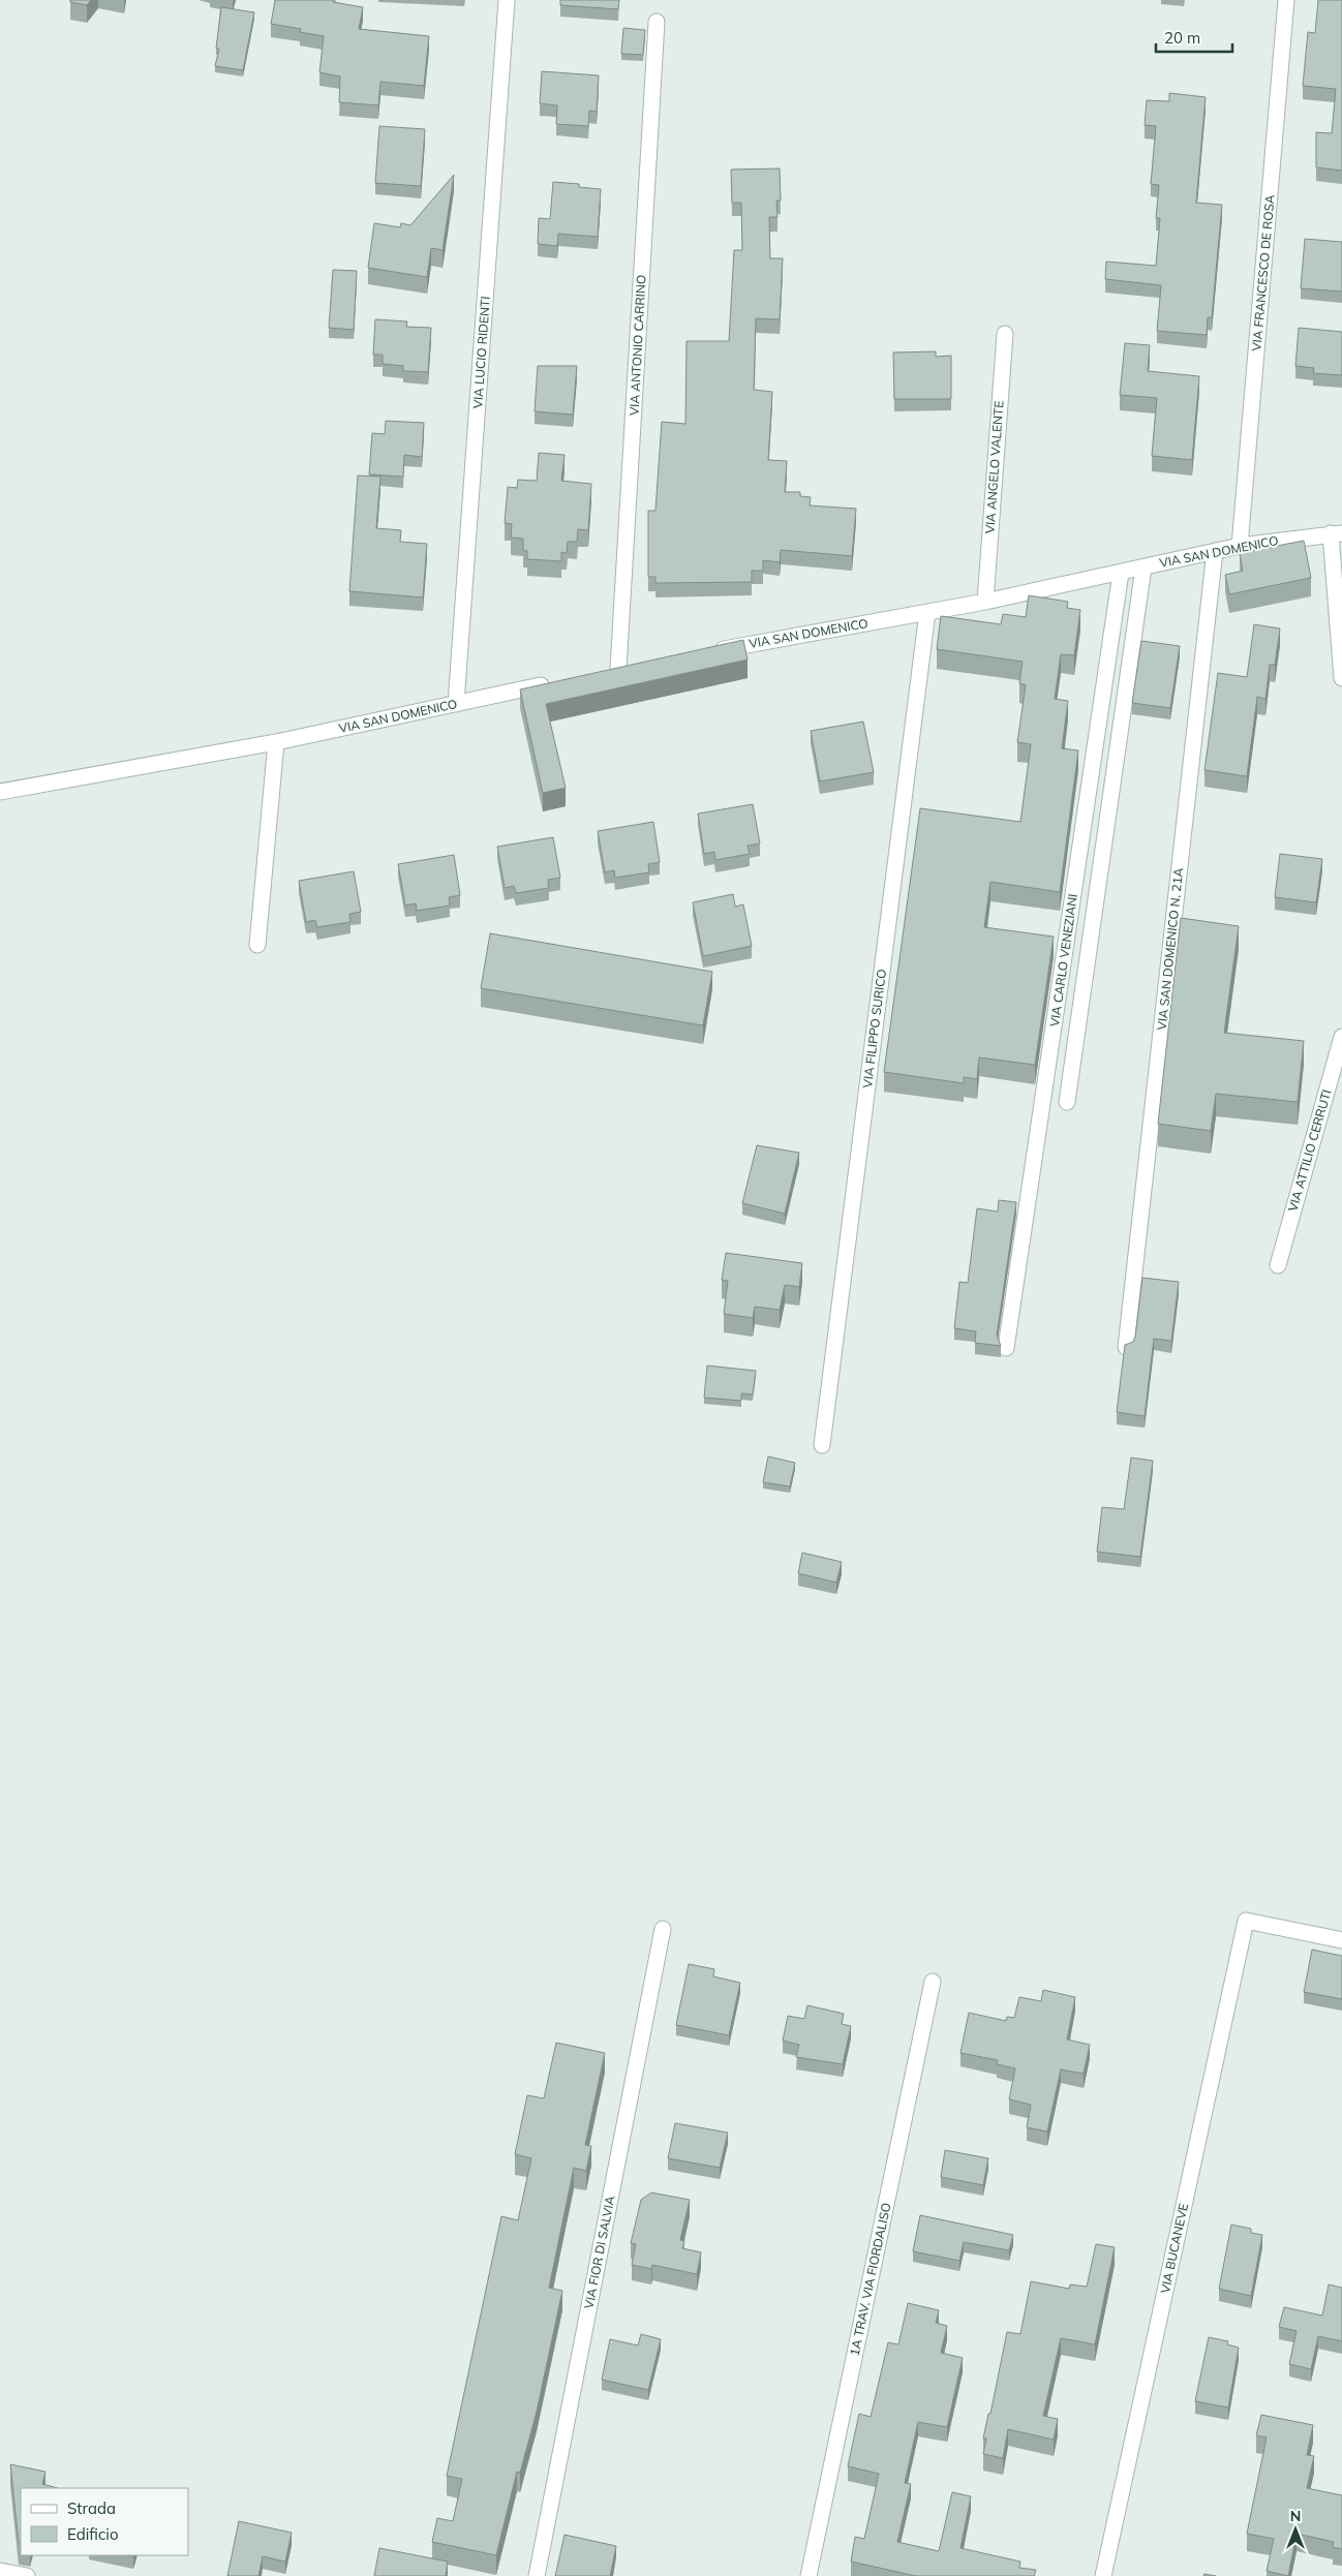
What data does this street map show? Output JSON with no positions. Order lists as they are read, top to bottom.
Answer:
{
  "streets": {
    "street": [
      "VIA FRANCESCO DE ROSA",
      "VIA ANTONIO CARRINO",
      "VIA LUCIO RIDENTI",
      "VIA ANGELO VALENTE",
      "VIA SAN DOMENICO",
      "VIA SAN DOMENICO N. 21A",
      "VIA CARLO VENEZIANI",
      "VIA FILIPPO SURICO",
      "VIA ATTILIO CERRUTI",
      "VIA BUCANEVE",
      "VIA FIOR DI SALVIA",
      "1A TRAV. VIA FIORDALISO"
    ]
  },
  "crossings": [
    ["VIA FRANCESCO DE ROSA", "VIA SAN DOMENICO"],
    ["VIA LUCIO RIDENTI", "VIA SAN DOMENICO"],
    ["VIA ANGELO VALENTE", "VIA SAN DOMENICO"],
    ["VIA SAN DOMENICO", "VIA SAN DOMENICO N. 21A"],
    ["VIA SAN DOMENICO", "VIA CARLO VENEZIANI"],
    ["VIA SAN DOMENICO", "VIA FILIPPO SURICO"]
  ],
  "legend": ["Strada", "Edificio"],
  "scale_bar": "20 m",
  "north": "top"
}
